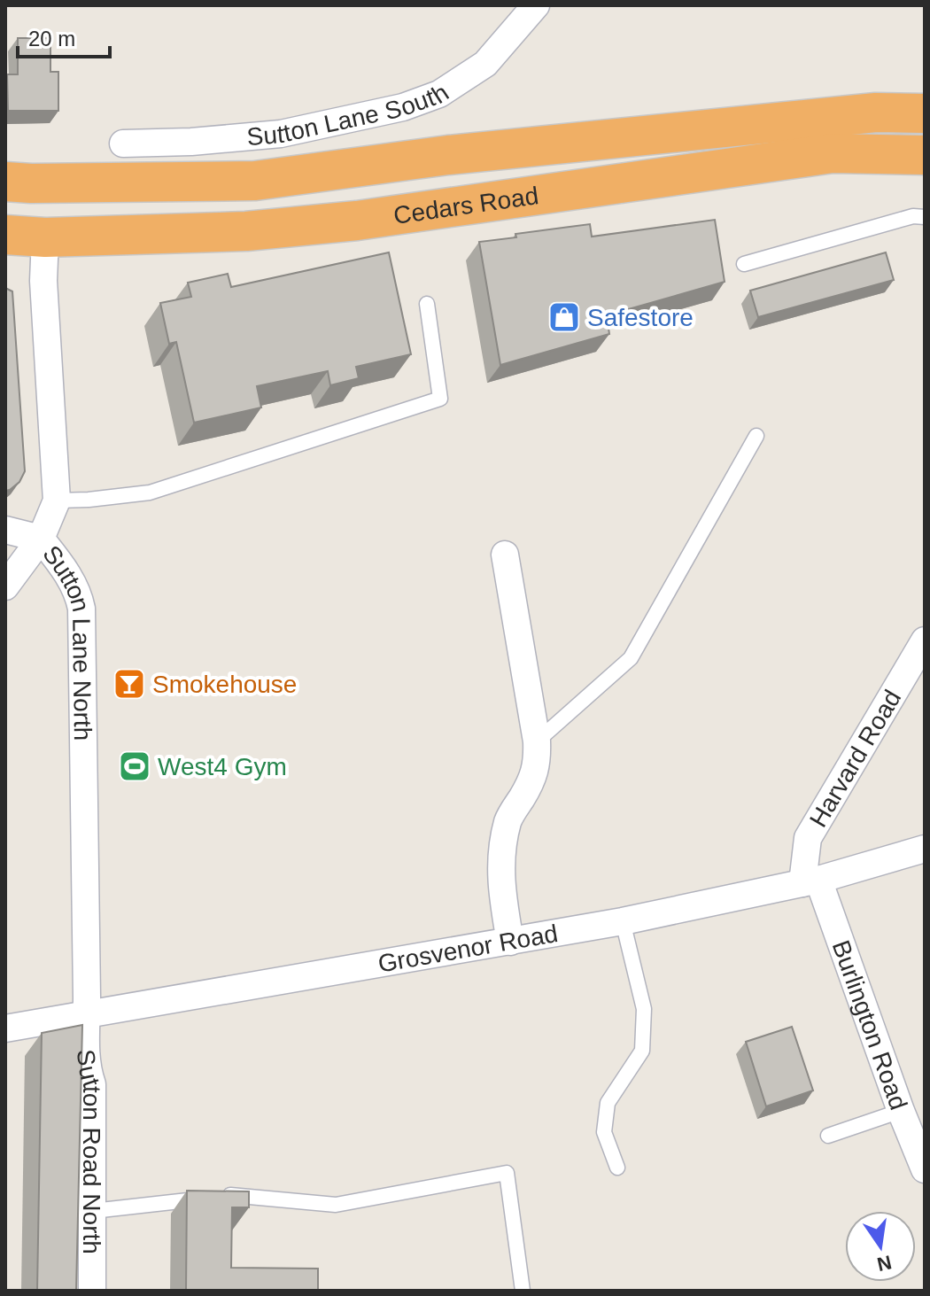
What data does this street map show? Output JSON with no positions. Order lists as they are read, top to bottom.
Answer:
{
  "streets": {
    "highway": ["Cedars Road"],
    "street": [
      "Sutton Lane South",
      "Sutton Lane North",
      "Harvard Road",
      "Grosvenor Road",
      "Burlington Road",
      "Sutton Road North"
    ]
  },
  "crossings": [
    ["Cedars Road", "Sutton Lane North"],
    ["Sutton Lane North", "Grosvenor Road"],
    ["Sutton Lane North", "Sutton Road North"],
    ["Harvard Road", "Grosvenor Road"],
    ["Harvard Road", "Burlington Road"],
    ["Grosvenor Road", "Burlington Road"],
    ["Grosvenor Road", "Sutton Road North"]
  ],
  "places": {
    "shop": ["Safestore"],
    "bar": ["Smokehouse"],
    "sports": ["West4 Gym"]
  },
  "scale_bar": "20 m",
  "north": "bottom"
}
